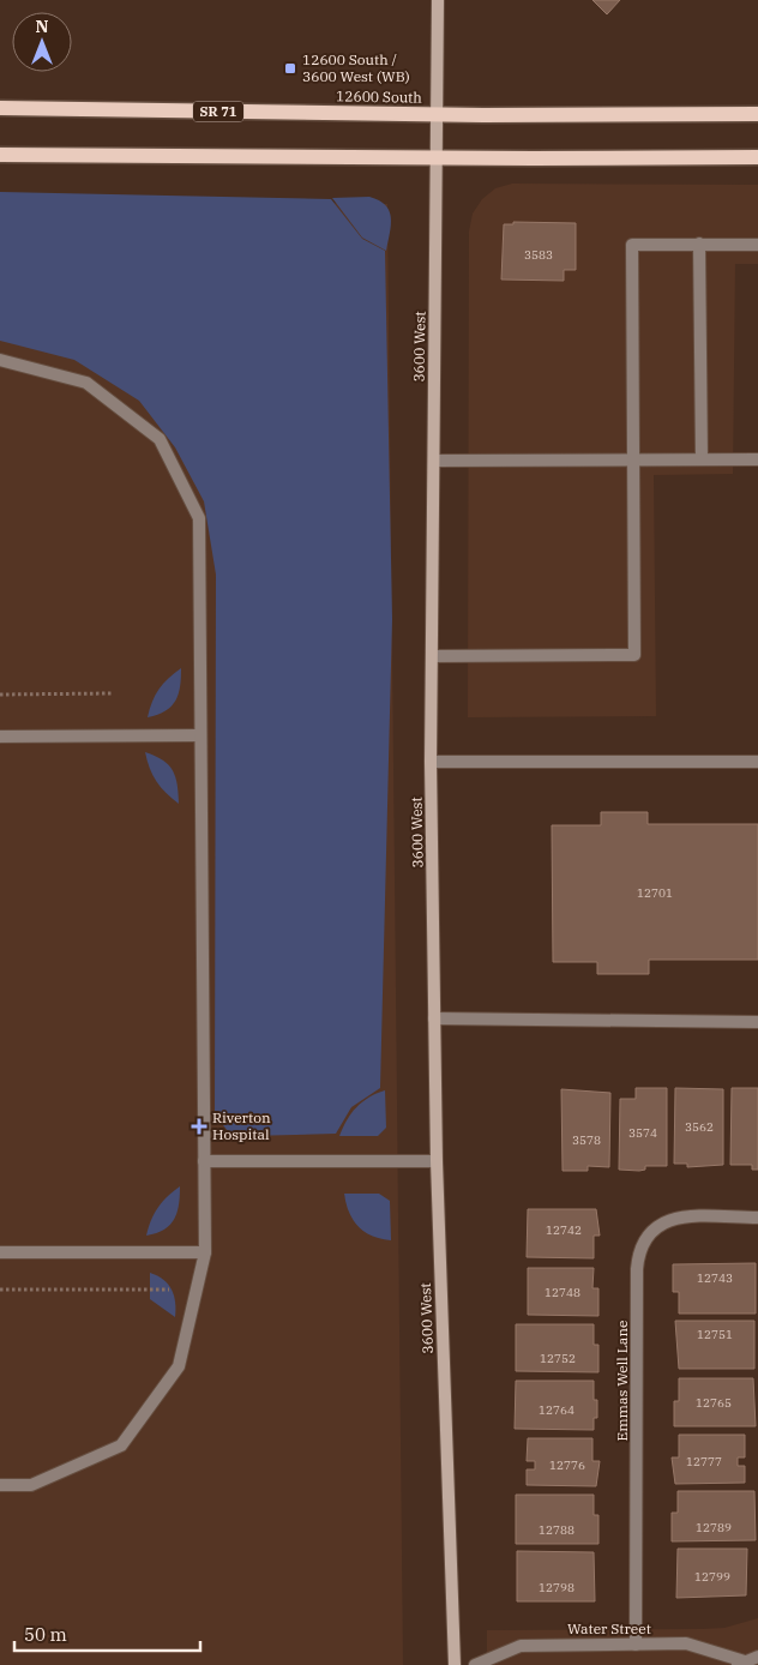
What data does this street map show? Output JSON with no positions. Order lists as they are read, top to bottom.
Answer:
{
  "streets": {
    "main road": ["12600 South", "SR 71", "3600 West"],
    "street": ["Emmas Well Lane", "Water Street"]
  },
  "crossings": [
    ["12600 South", "3600 West"],
    ["Emmas Well Lane", "Water Street"]
  ],
  "places": {
    "transit": ["12600 South / 3600 West (WB)"],
    "health": ["Riverton Hospital"]
  },
  "house_numbers": [
    "3583",
    "12701",
    "3562",
    "3574",
    "3578",
    "12742",
    "12743",
    "12748",
    "12751",
    "12752",
    "12765",
    "12764",
    "12777",
    "12776",
    "12789",
    "12788",
    "12799",
    "12798"
  ],
  "scale_bar": "50 m",
  "north": "top"
}
